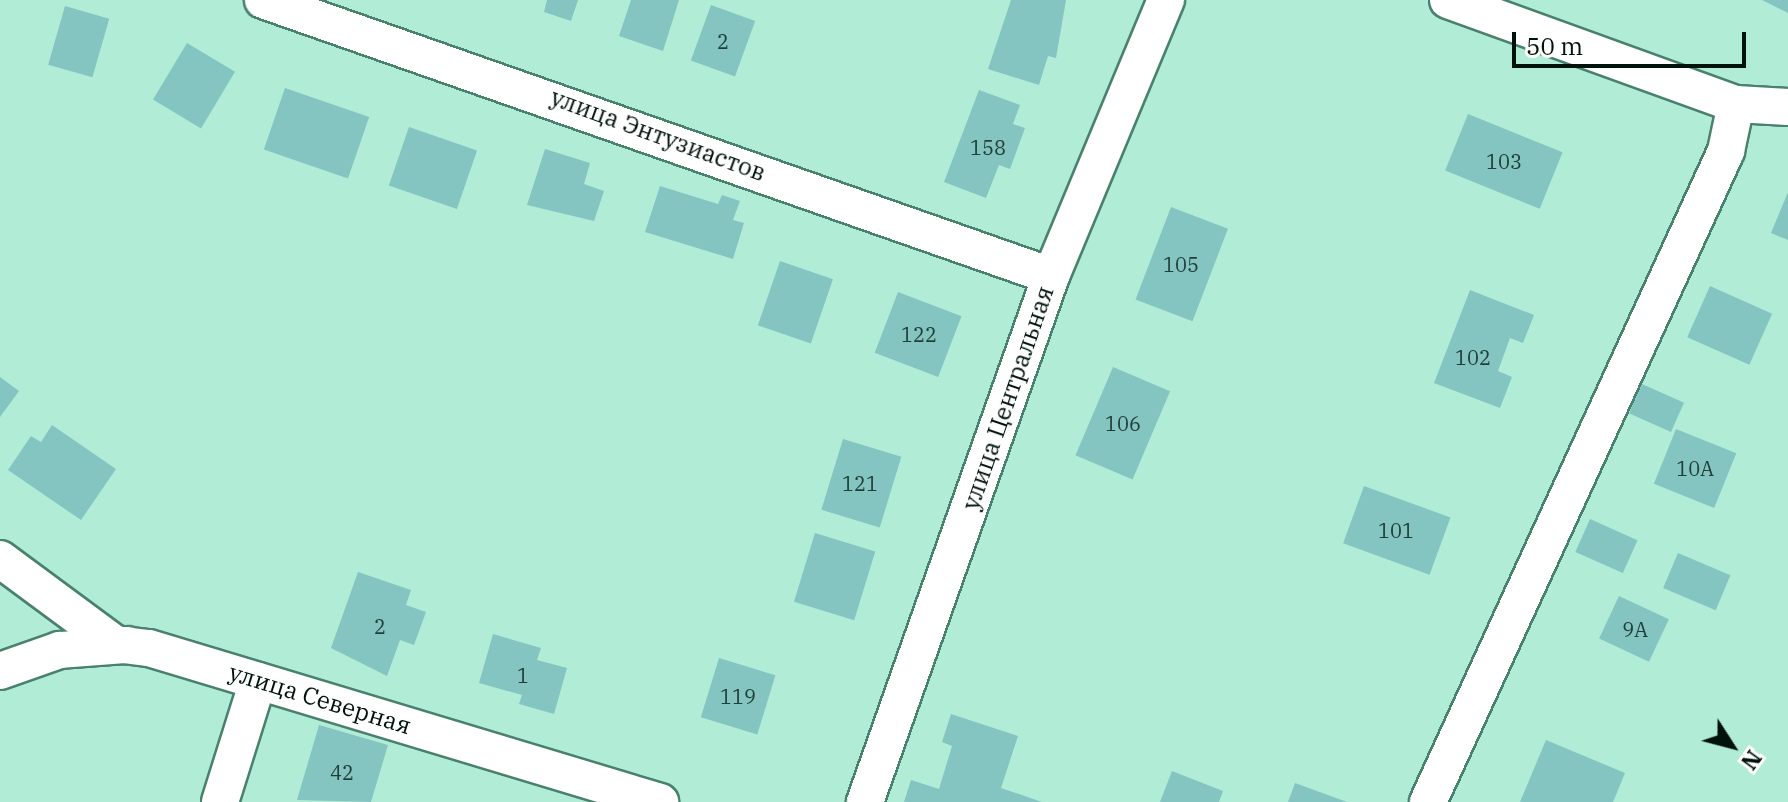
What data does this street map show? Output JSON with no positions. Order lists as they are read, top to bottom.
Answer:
{
  "streets": {
    "street": ["улица Энтузиастов", "улица Центральная", "улица Северная"]
  },
  "crossings": [
    ["улица Энтузиастов", "улица Центральная"]
  ],
  "house_numbers": [
    "2",
    "158",
    "103",
    "105",
    "122",
    "102",
    "106",
    "10А",
    "121",
    "101",
    "2",
    "9А",
    "1",
    "119",
    "42"
  ],
  "scale_bar": "50 m",
  "north": "bottom right"
}
